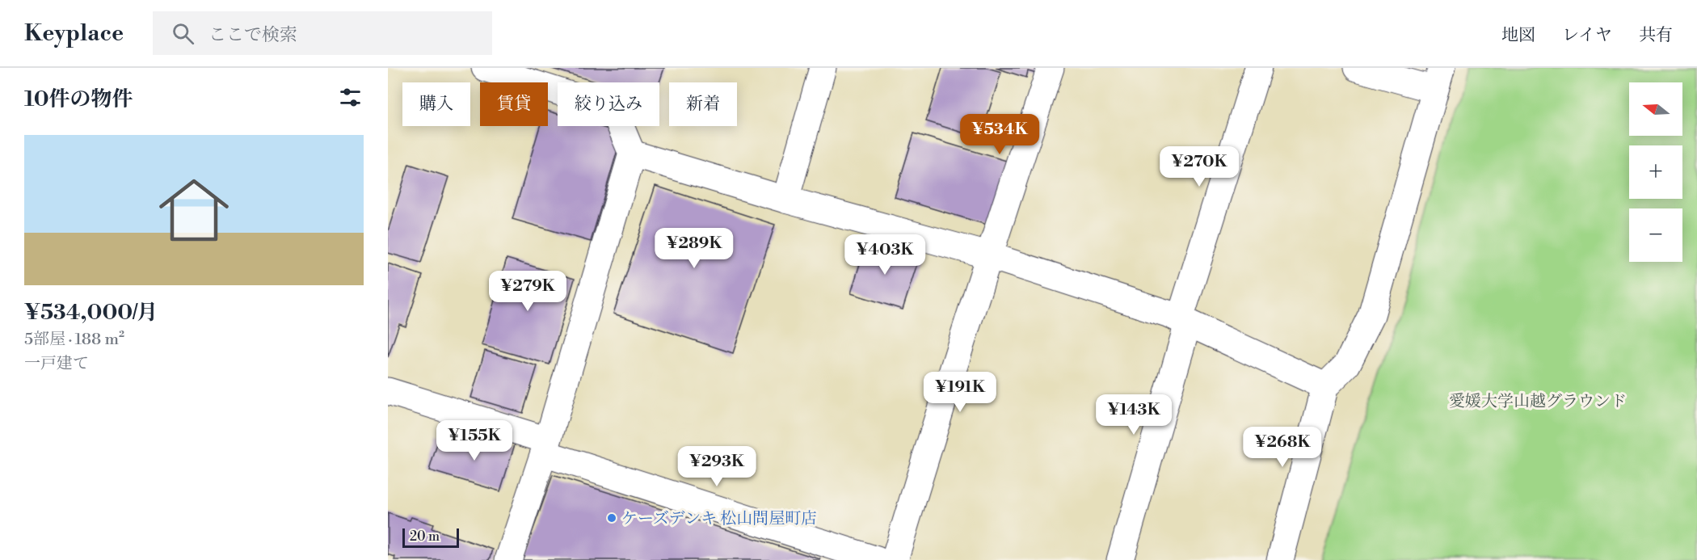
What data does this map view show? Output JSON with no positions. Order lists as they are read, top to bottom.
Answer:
{
  "parks": ["愛媛大学山越グラウンド"],
  "places": ["ケーズデンキ 松山問屋町店"],
  "scale_bar": "20 m",
  "north": "left",
  "page": {
    "header": "Keyplace",
    "search": "ここで検索",
    "nav": ["地図", "レイヤ", "共有"],
    "heading": "10件の物件",
    "map_buttons": ["+", "−"],
    "chip": [
      "購入",
      "賃貸",
      "絞り込み",
      "新着"
    ],
    "price": [
      "¥534K",
      "¥270K",
      "¥289K",
      "¥403K",
      "¥279K",
      "¥191K",
      "¥143K",
      "¥155K",
      "¥268K",
      "¥293K"
    ],
    "list": [
      {
        "name": "¥534,000/月",
        "note": "5部屋 · 188 m² · 一戸建て"
      }
    ],
    "scale": "20 m"
  }
}
